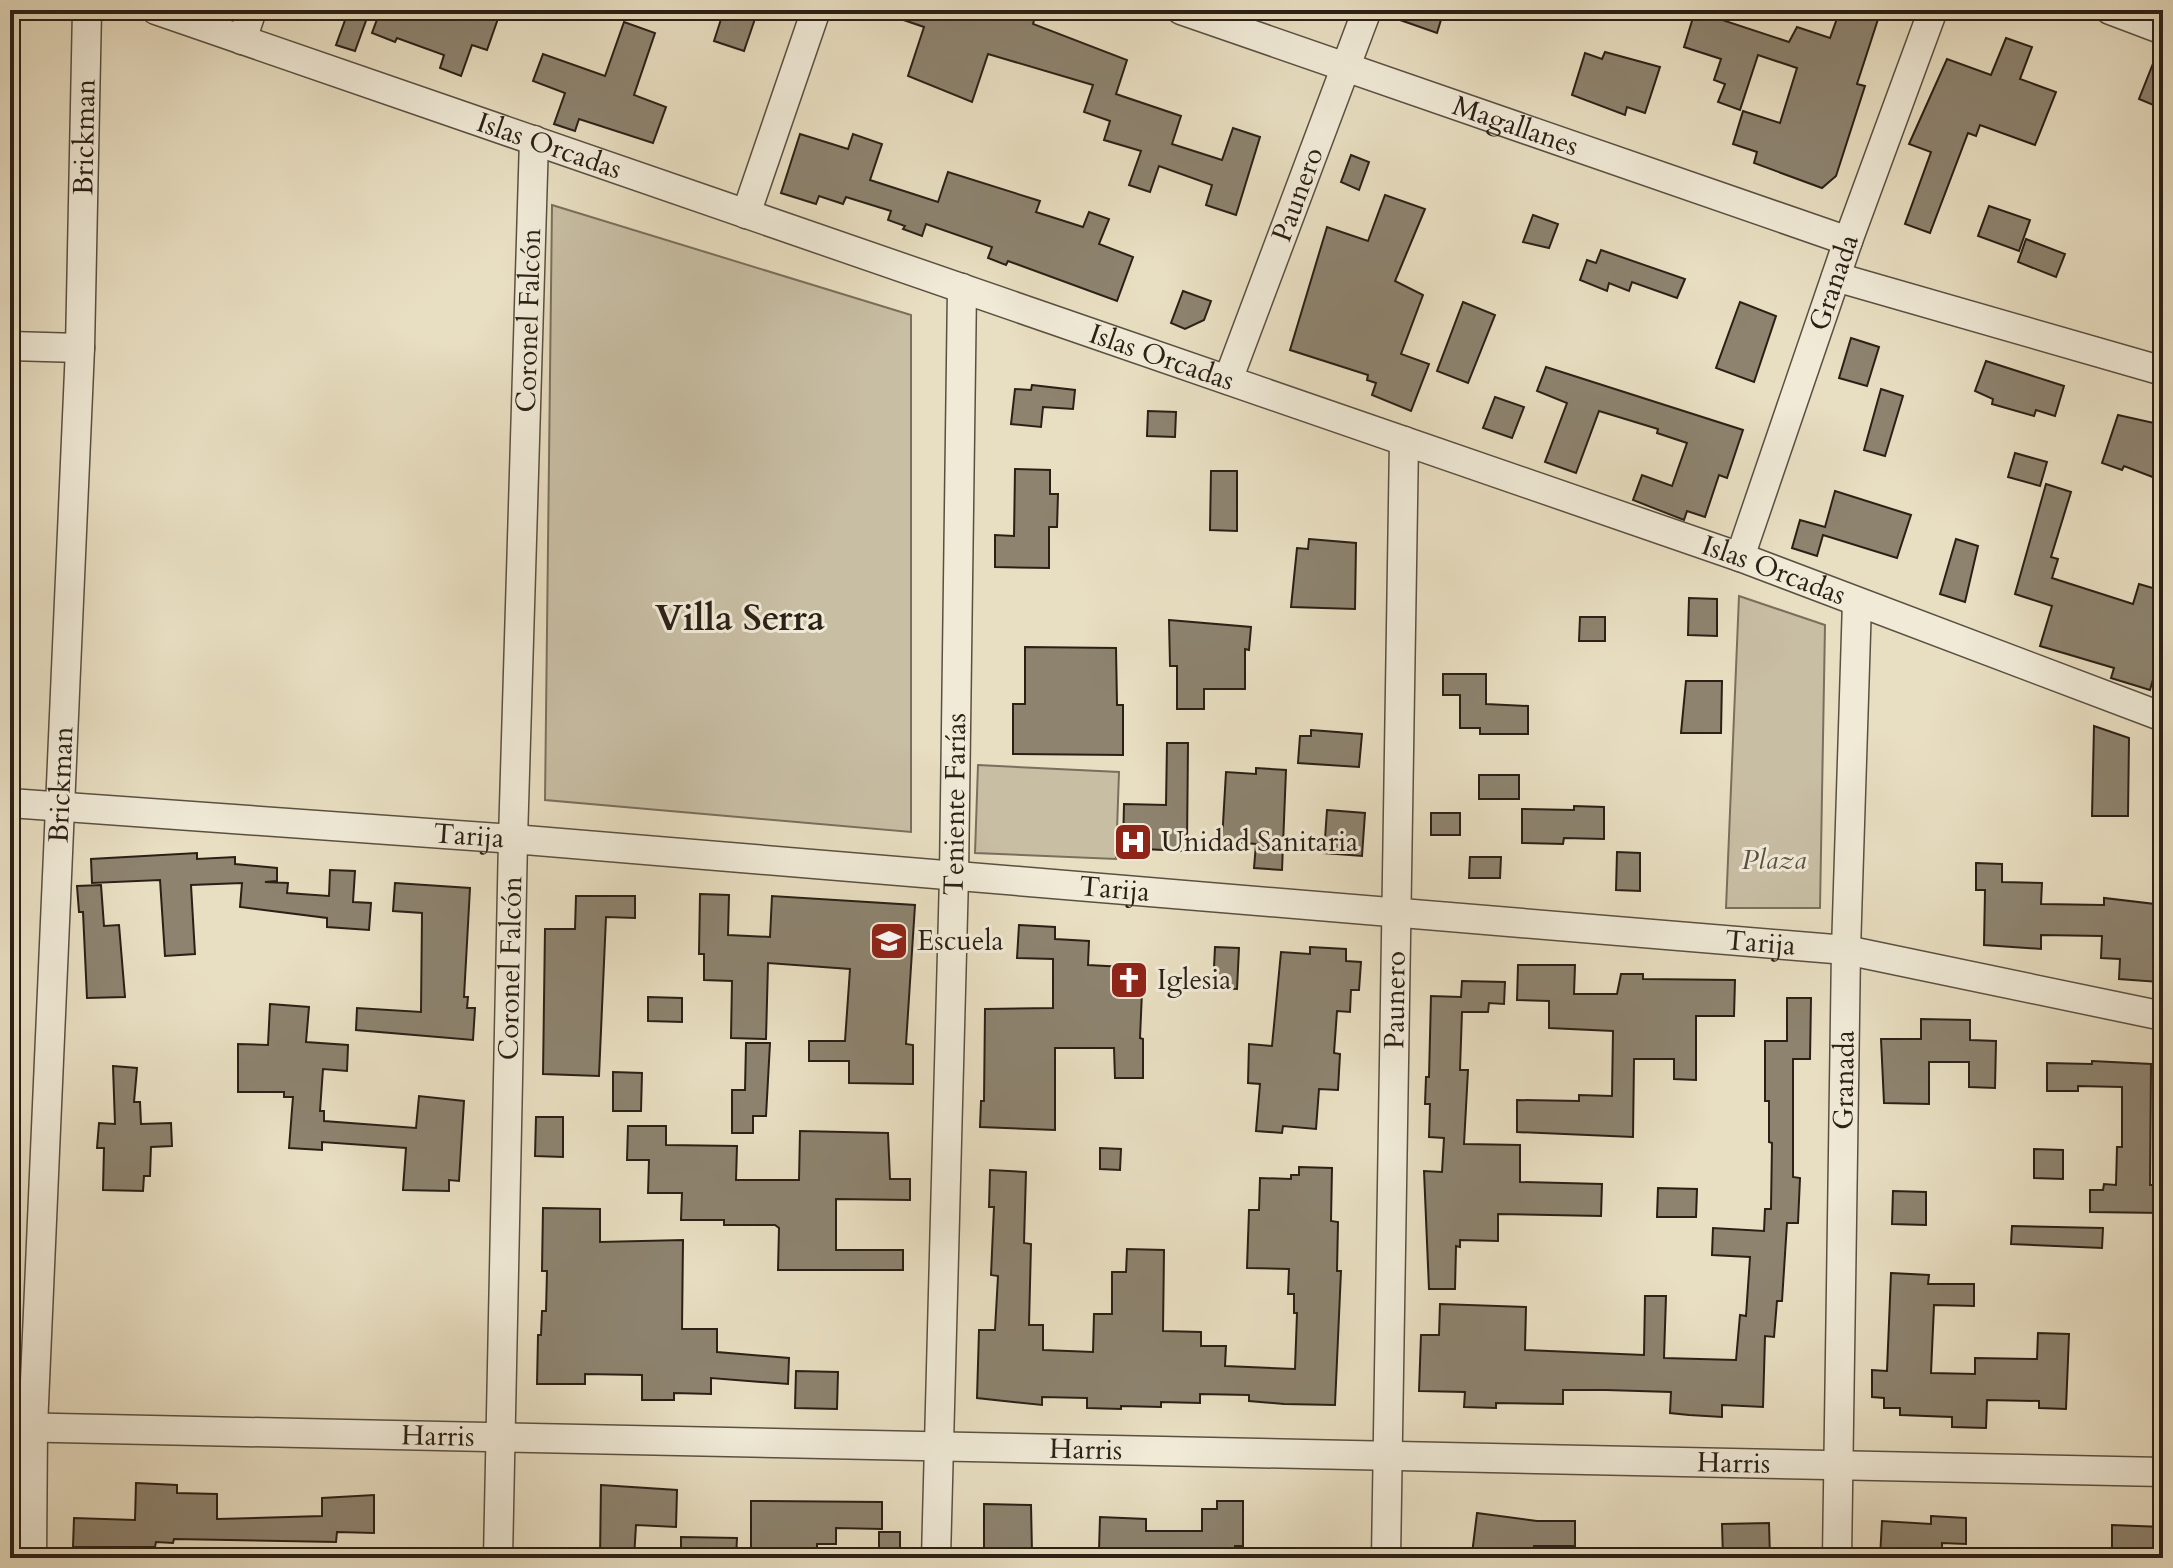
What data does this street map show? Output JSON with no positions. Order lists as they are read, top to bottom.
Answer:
{
  "streets": {
    "street": [
      "Magallanes",
      "Brickman",
      "Islas Orcadas",
      "Paunero",
      "Granada",
      "Coronel Falcón",
      "Teniente Farías",
      "Tarija",
      "Harris"
    ]
  },
  "crossings": [
    ["Magallanes", "Paunero"],
    ["Magallanes", "Granada"],
    ["Brickman", "Tarija"],
    ["Brickman", "Harris"],
    ["Islas Orcadas", "Paunero"],
    ["Islas Orcadas", "Granada"],
    ["Islas Orcadas", "Coronel Falcón"],
    ["Islas Orcadas", "Teniente Farías"],
    ["Paunero", "Tarija"],
    ["Paunero", "Harris"],
    ["Granada", "Tarija"],
    ["Granada", "Harris"],
    ["Coronel Falcón", "Tarija"],
    ["Coronel Falcón", "Harris"],
    ["Teniente Farías", "Tarija"],
    ["Teniente Farías", "Harris"]
  ],
  "districts": ["Villa Serra"],
  "parks": ["Plaza"],
  "places": {
    "hospital": ["Unidad Sanitaria"],
    "school or university": ["Escuela"],
    "church": ["Iglesia"]
  }
}
